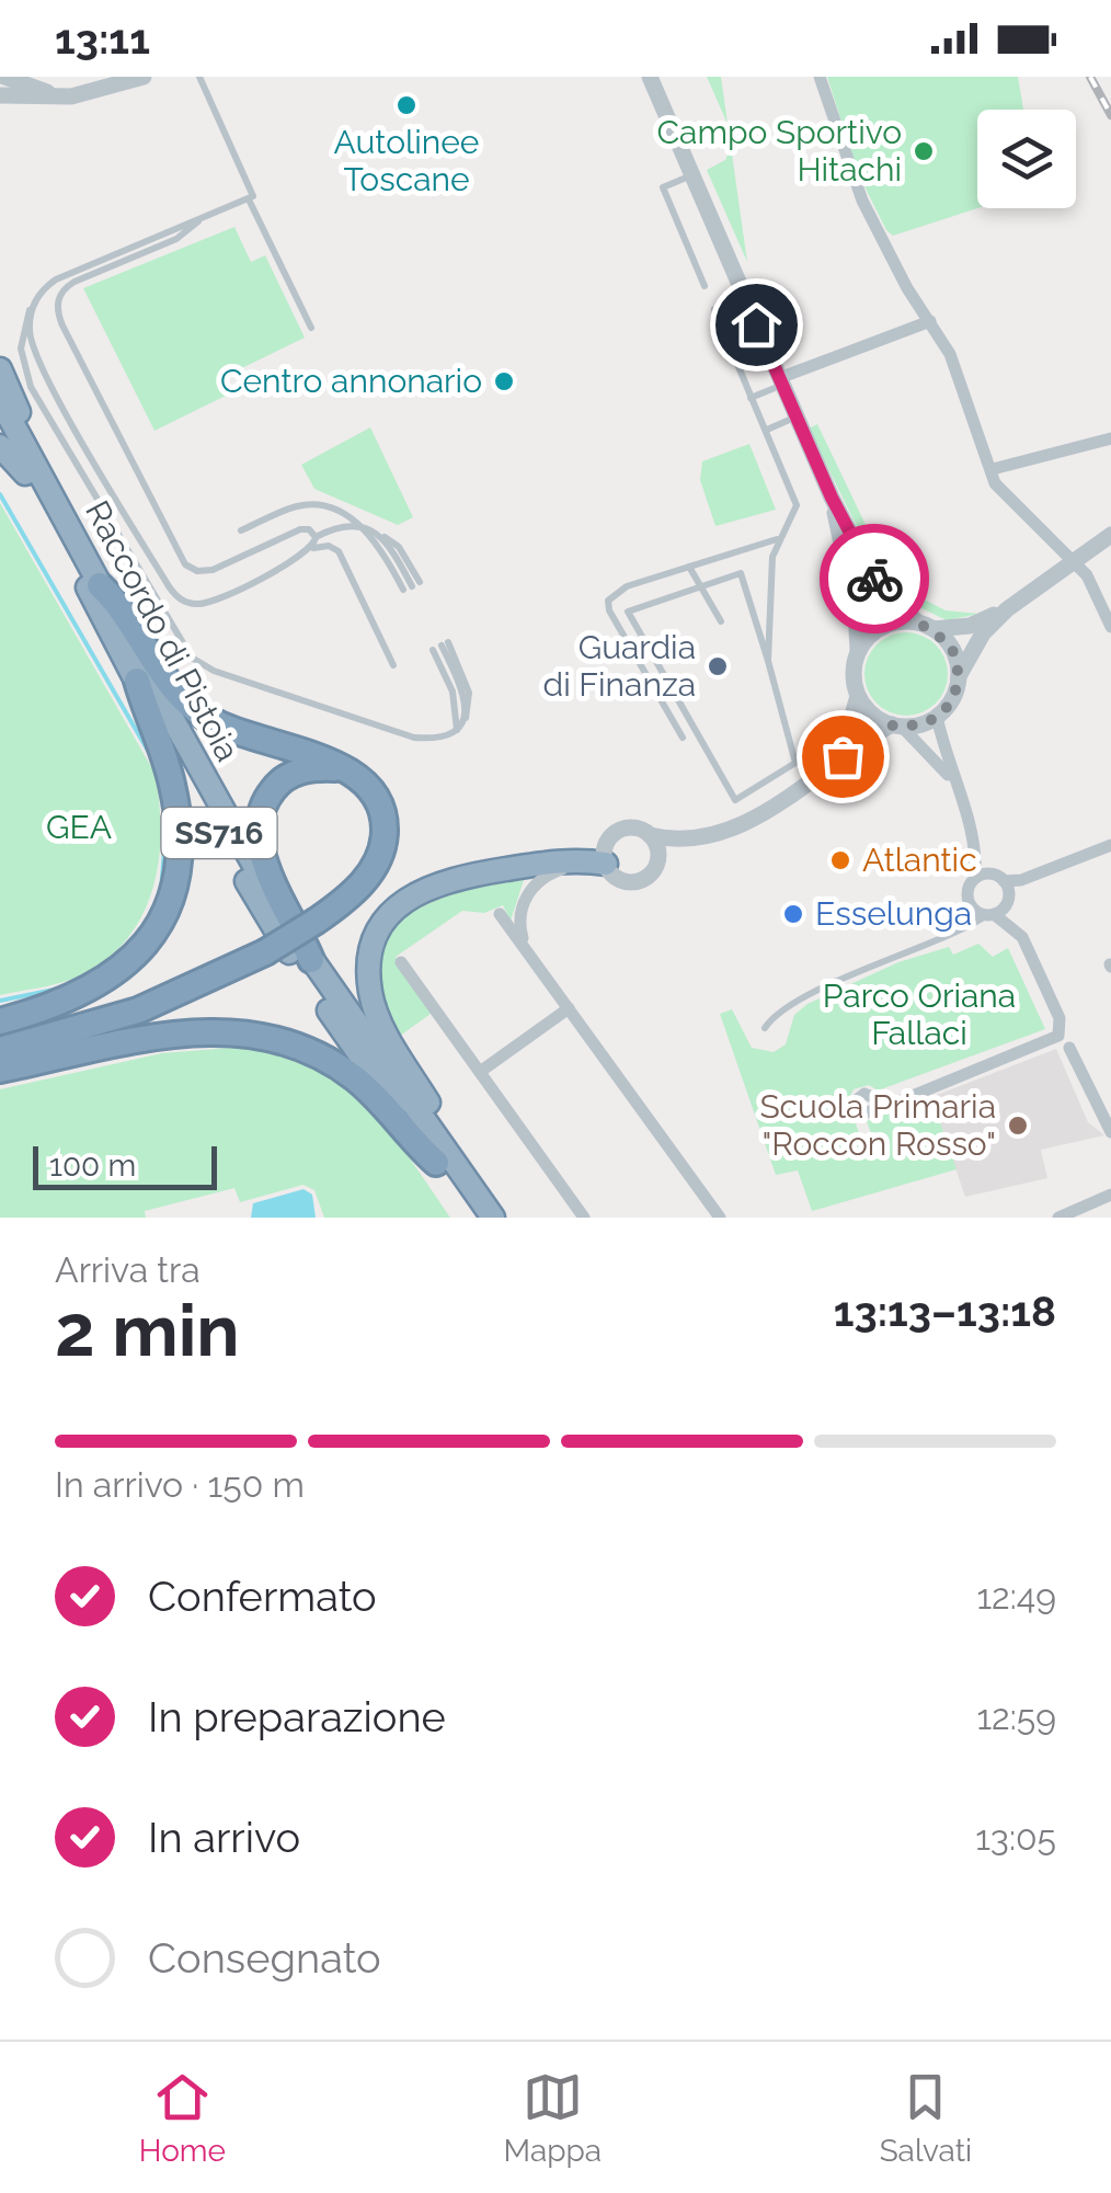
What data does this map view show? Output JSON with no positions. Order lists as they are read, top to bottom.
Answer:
{
  "streets": {
    "highway": ["Raccordo di Pistoia", "SS716"]
  },
  "parks": ["GEA", "Parco Oriana Fallaci"],
  "places": [
    "Autolinee Toscane",
    "Campo Sportivo Hitachi",
    "Centro annonario",
    "Guardia di Finanza",
    "Atlantic",
    "Esselunga",
    "Scuola Primaria \"Roccon Rosso\""
  ],
  "scale_bar": "100 m",
  "page": {
    "status": "13:11",
    "scale": "100 m",
    "heading": ["2 min", "Arriva tra", "13:13–13:18"],
    "bar": "In arrivo · 150 m",
    "list": [
      ["Confermato", "12:49"],
      ["In preparazione", "12:59"],
      ["In arrivo", "13:05"],
      "Consegnato"
    ],
    "tabs": ["Home", "Mappa", "Salvati"]
  }
}
